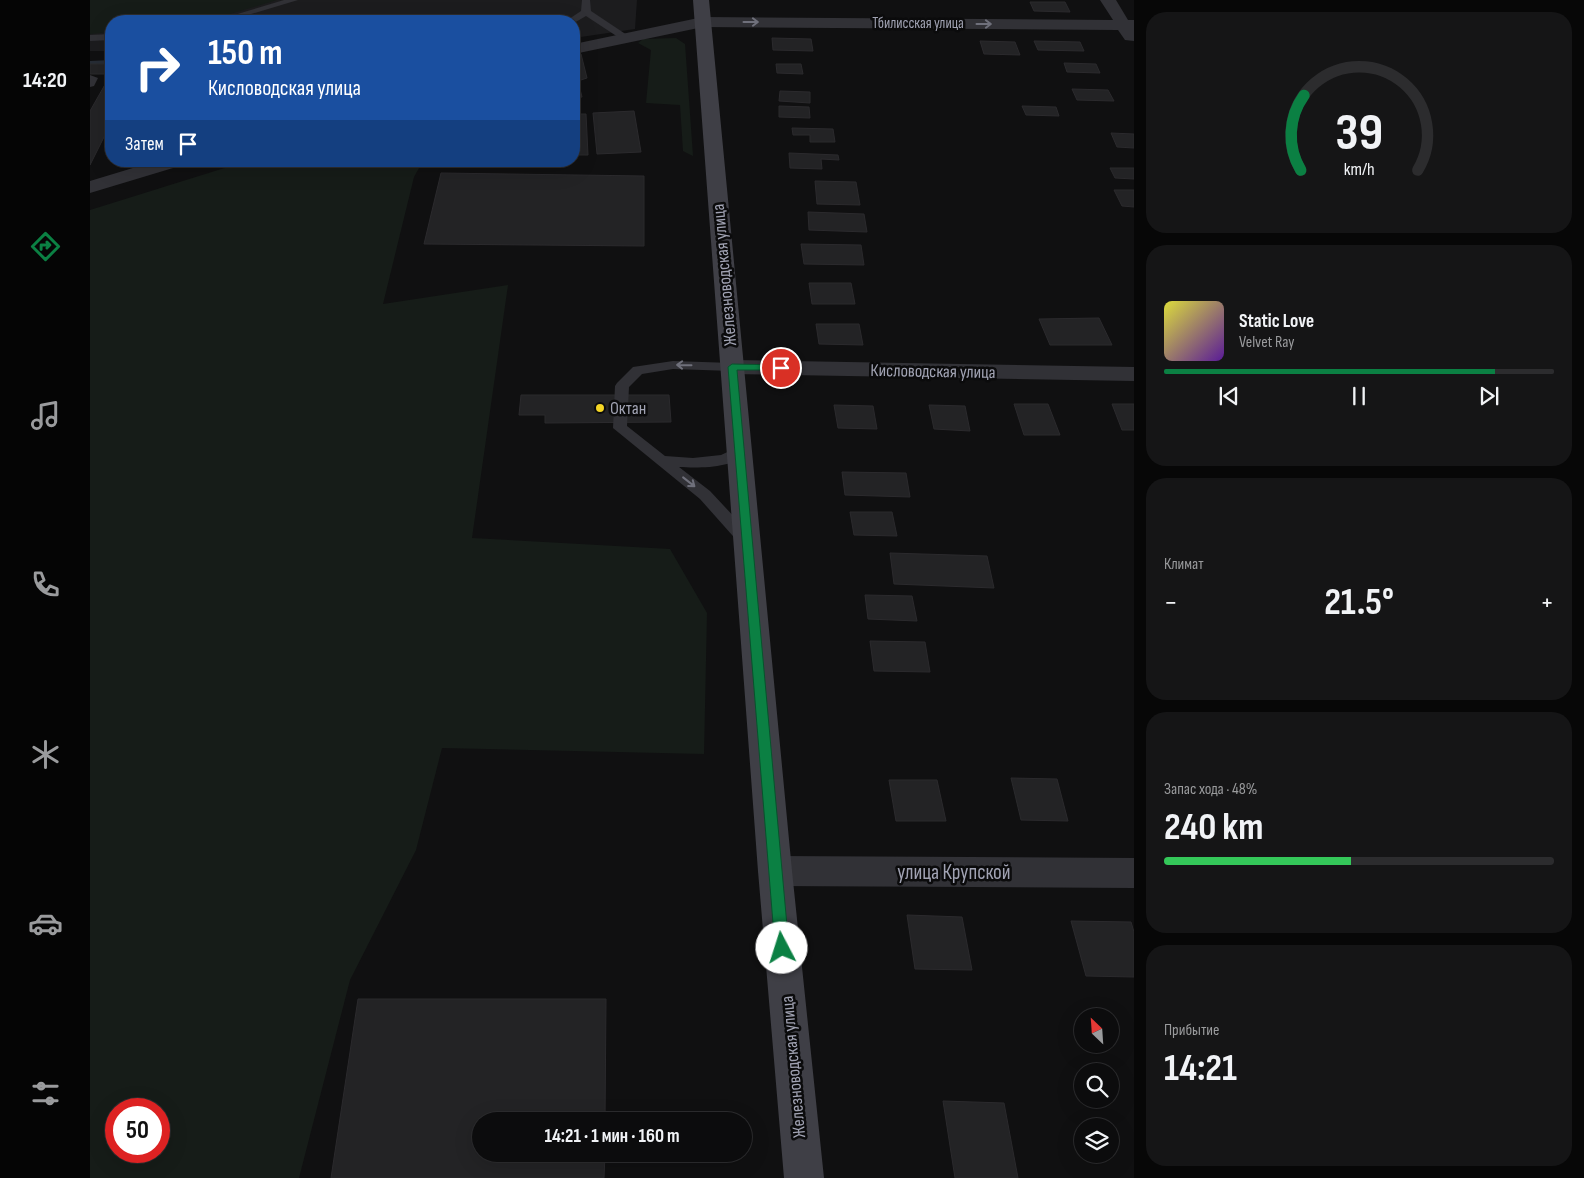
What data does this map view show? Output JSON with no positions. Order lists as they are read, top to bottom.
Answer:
{
  "streets": {
    "main road": ["Железноводская улица"],
    "street": ["Тбилисская улица", "Кисловодская улица", "улица Крупской"]
  },
  "crossings": [
    ["Тбилисская улица", "Железноводская улица"],
    ["Железноводская улица", "Кисловодская улица"],
    ["Железноводская улица", "улица Крупской"]
  ],
  "one_way": ["Тбилисская улица"],
  "places": ["Октан"],
  "north": "top left",
  "page": {
    "tabs": "14:20",
    "turn": ["150 m", "Кисловодская улица"],
    "then": "Затем",
    "song": ["Static Love", "Velvet Ray"],
    "tile": [
      "Климат",
      ["Запас хода · 48%", "240 km"],
      ["Прибытие", "14:21"]
    ],
    "heat": ["−", "21.5°", "+"],
    "limit": "50",
    "trip": "14:21 · 1 мин · 160 m",
    "gauge": ["39", "km/h"]
  }
}
